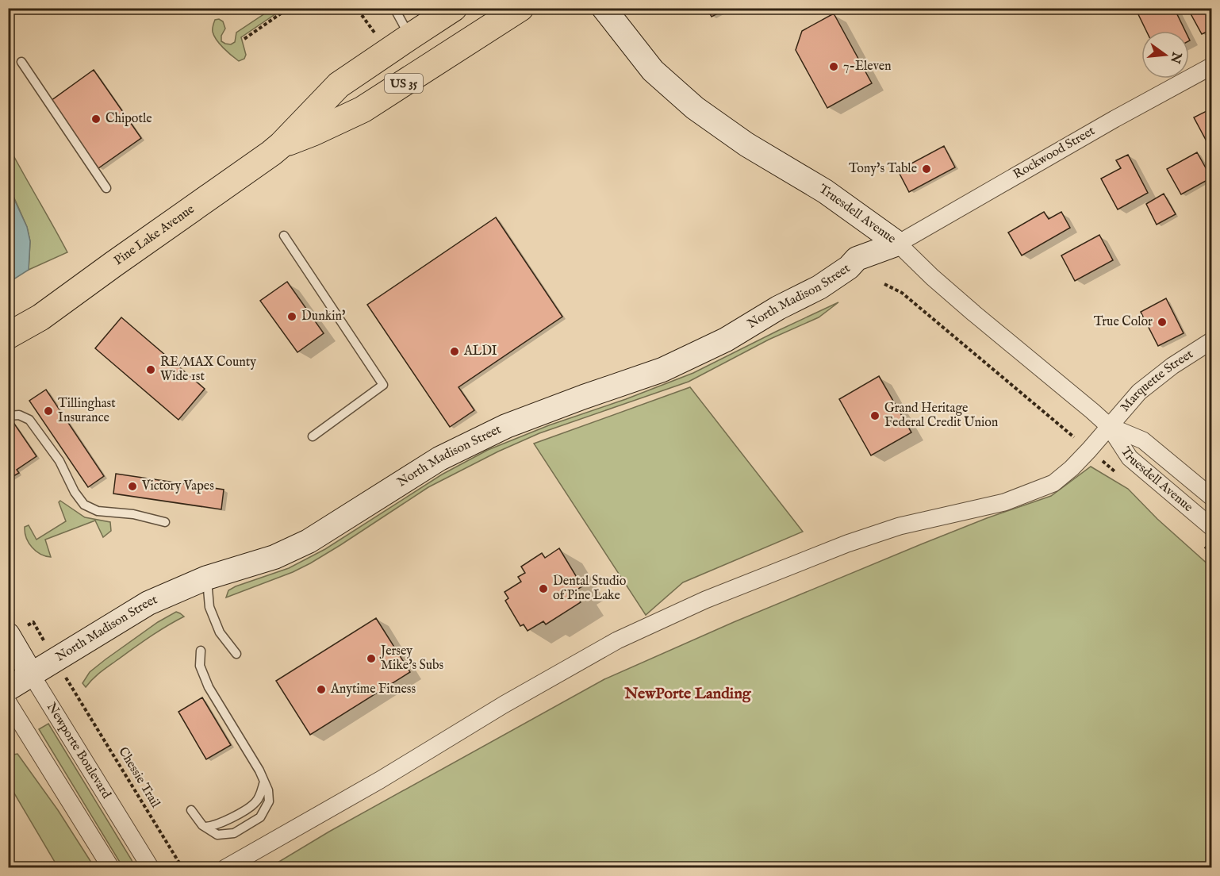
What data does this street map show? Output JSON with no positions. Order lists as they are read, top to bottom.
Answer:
{
  "streets": {
    "main road": ["US 35", "Pine Lake Avenue"],
    "street": [
      "Rockwood Street",
      "Truesdell Avenue",
      "North Madison Street",
      "Marquette Street",
      "Newporte Boulevard"
    ],
    "path": ["Chessie Trail"]
  },
  "crossings": [
    ["Rockwood Street", "Truesdell Avenue"],
    ["Rockwood Street", "North Madison Street"],
    ["Truesdell Avenue", "North Madison Street"],
    ["Truesdell Avenue", "Marquette Street"],
    ["North Madison Street", "Newporte Boulevard"]
  ],
  "districts": ["NewPorte Landing"],
  "places": [
    "7-Eleven",
    "Chipotle",
    "Tony's Table",
    "Dunkin'",
    "True Color",
    "ALDI",
    "RE/MAX County Wide 1st",
    "Tillinghast Insurance",
    "Grand Heritage Federal Credit Union",
    "Victory Vapes",
    "Dental Studio of Pine Lake",
    "Jersey Mike's Subs",
    "Anytime Fitness"
  ],
  "north": "right"
}
